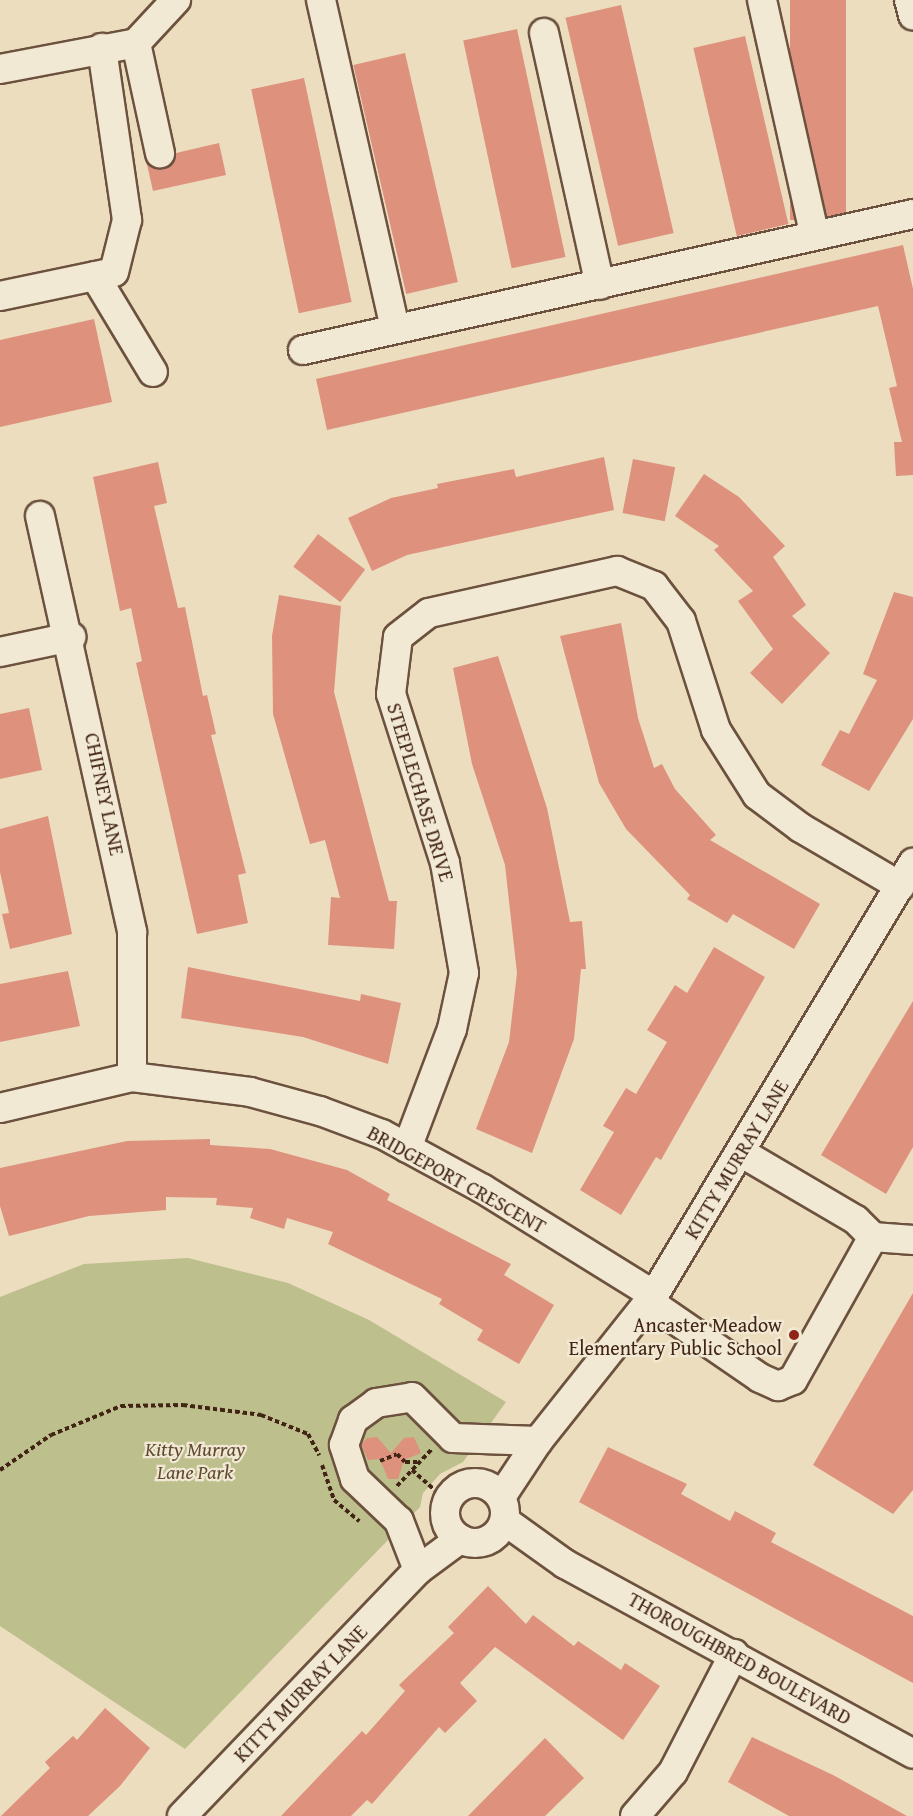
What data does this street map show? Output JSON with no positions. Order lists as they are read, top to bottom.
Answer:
{
  "streets": {
    "street": [
      "STEEPLECHASE DRIVE",
      "CHIFNEY LANE",
      "KITTY MURRAY LANE",
      "BRIDGEPORT CRESCENT",
      "THOROUGHBRED BOULEVARD"
    ]
  },
  "crossings": [
    ["STEEPLECHASE DRIVE", "KITTY MURRAY LANE"],
    ["STEEPLECHASE DRIVE", "BRIDGEPORT CRESCENT"],
    ["CHIFNEY LANE", "BRIDGEPORT CRESCENT"],
    ["KITTY MURRAY LANE", "BRIDGEPORT CRESCENT"],
    ["KITTY MURRAY LANE", "THOROUGHBRED BOULEVARD"]
  ],
  "parks": ["Kitty Murray Lane Park"],
  "places": ["Ancaster Meadow Elementary Public School"]
}
